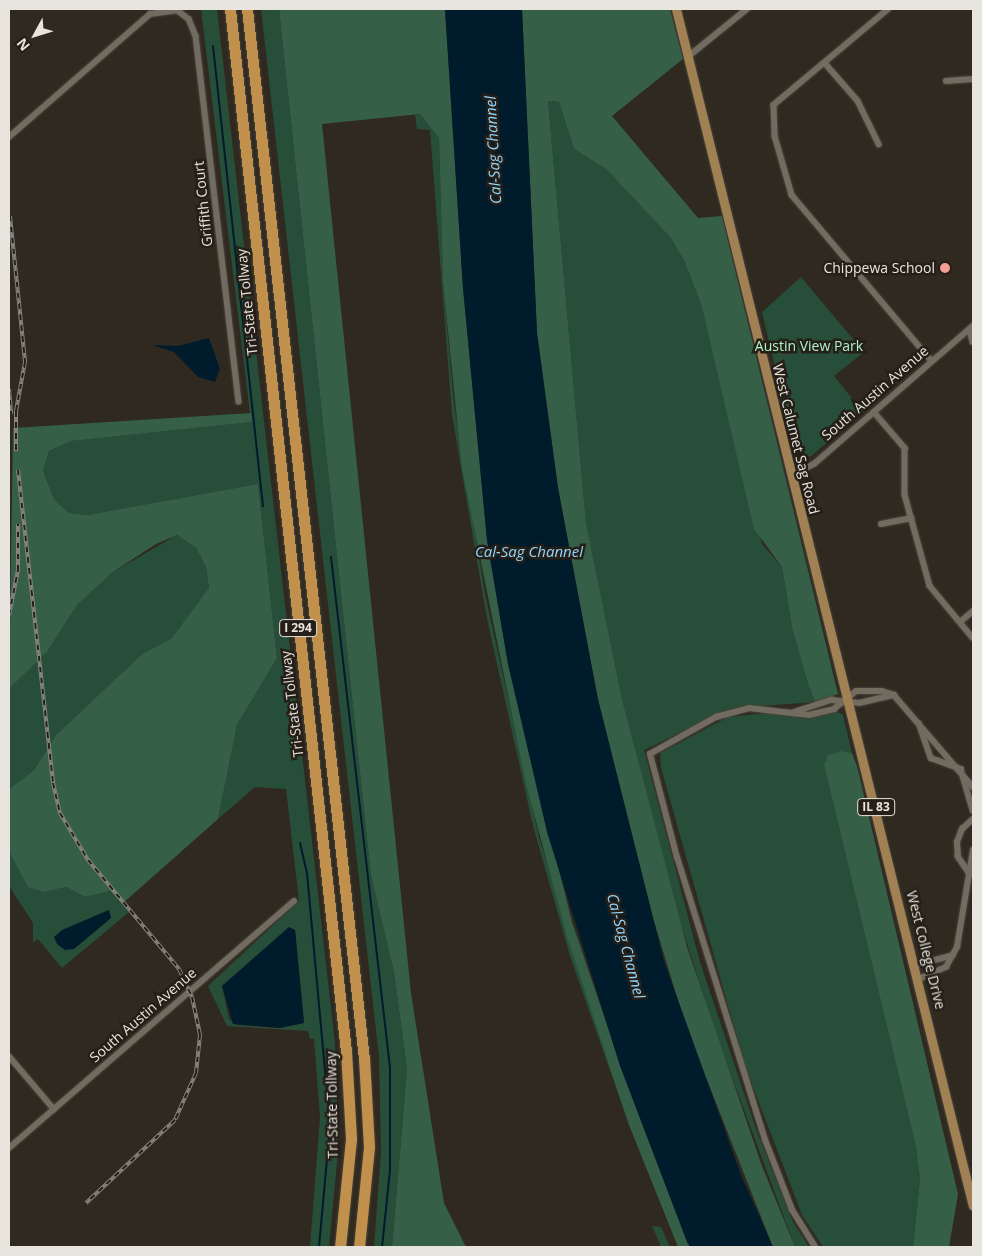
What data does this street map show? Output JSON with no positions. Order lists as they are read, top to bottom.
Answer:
{
  "streets": {
    "highway": ["Tri-State Tollway", "I 294"],
    "main road": ["West Calumet Sag Road", "IL 83", "West College Drive"],
    "street": ["Griffith Court", "South Austin Avenue"]
  },
  "crossings": [
    ["South Austin Avenue", "West Calumet Sag Road"],
    ["West Calumet Sag Road", "West College Drive"]
  ],
  "water": ["Cal-Sag Channel"],
  "parks": ["Austin View Park"],
  "places": ["Chippewa School"],
  "north": "bottom left"
}
